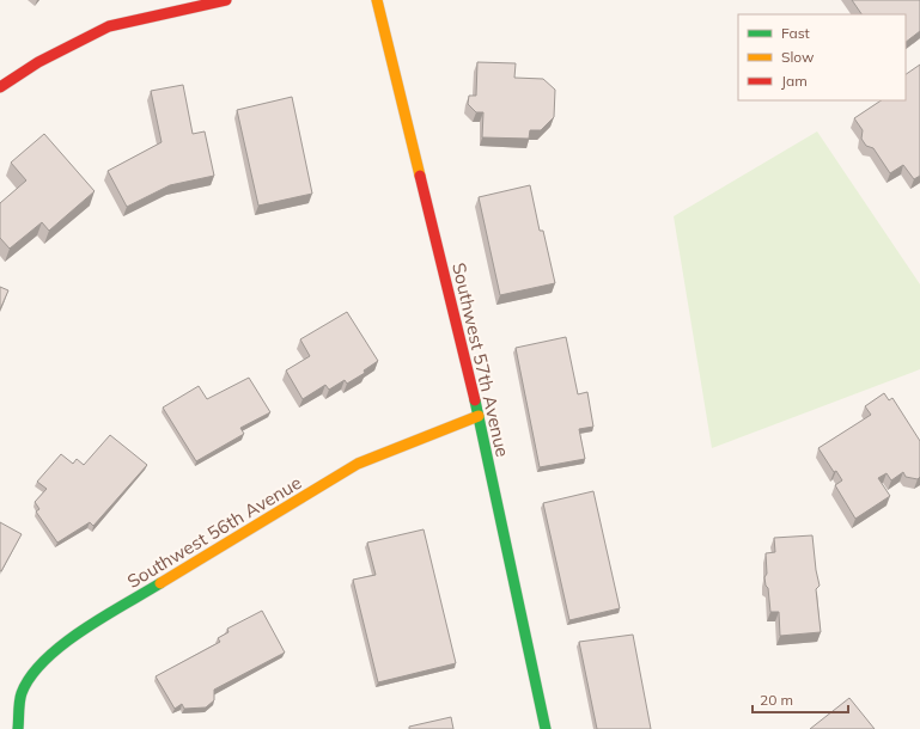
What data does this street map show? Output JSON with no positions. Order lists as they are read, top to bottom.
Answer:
{
  "streets": {
    "street": ["Southwest 57th Avenue", "Southwest 56th Avenue"]
  },
  "crossings": [
    ["Southwest 57th Avenue", "Southwest 56th Avenue"]
  ],
  "legend": ["Fast", "Slow", "Jam"],
  "scale_bar": "20 m"
}
